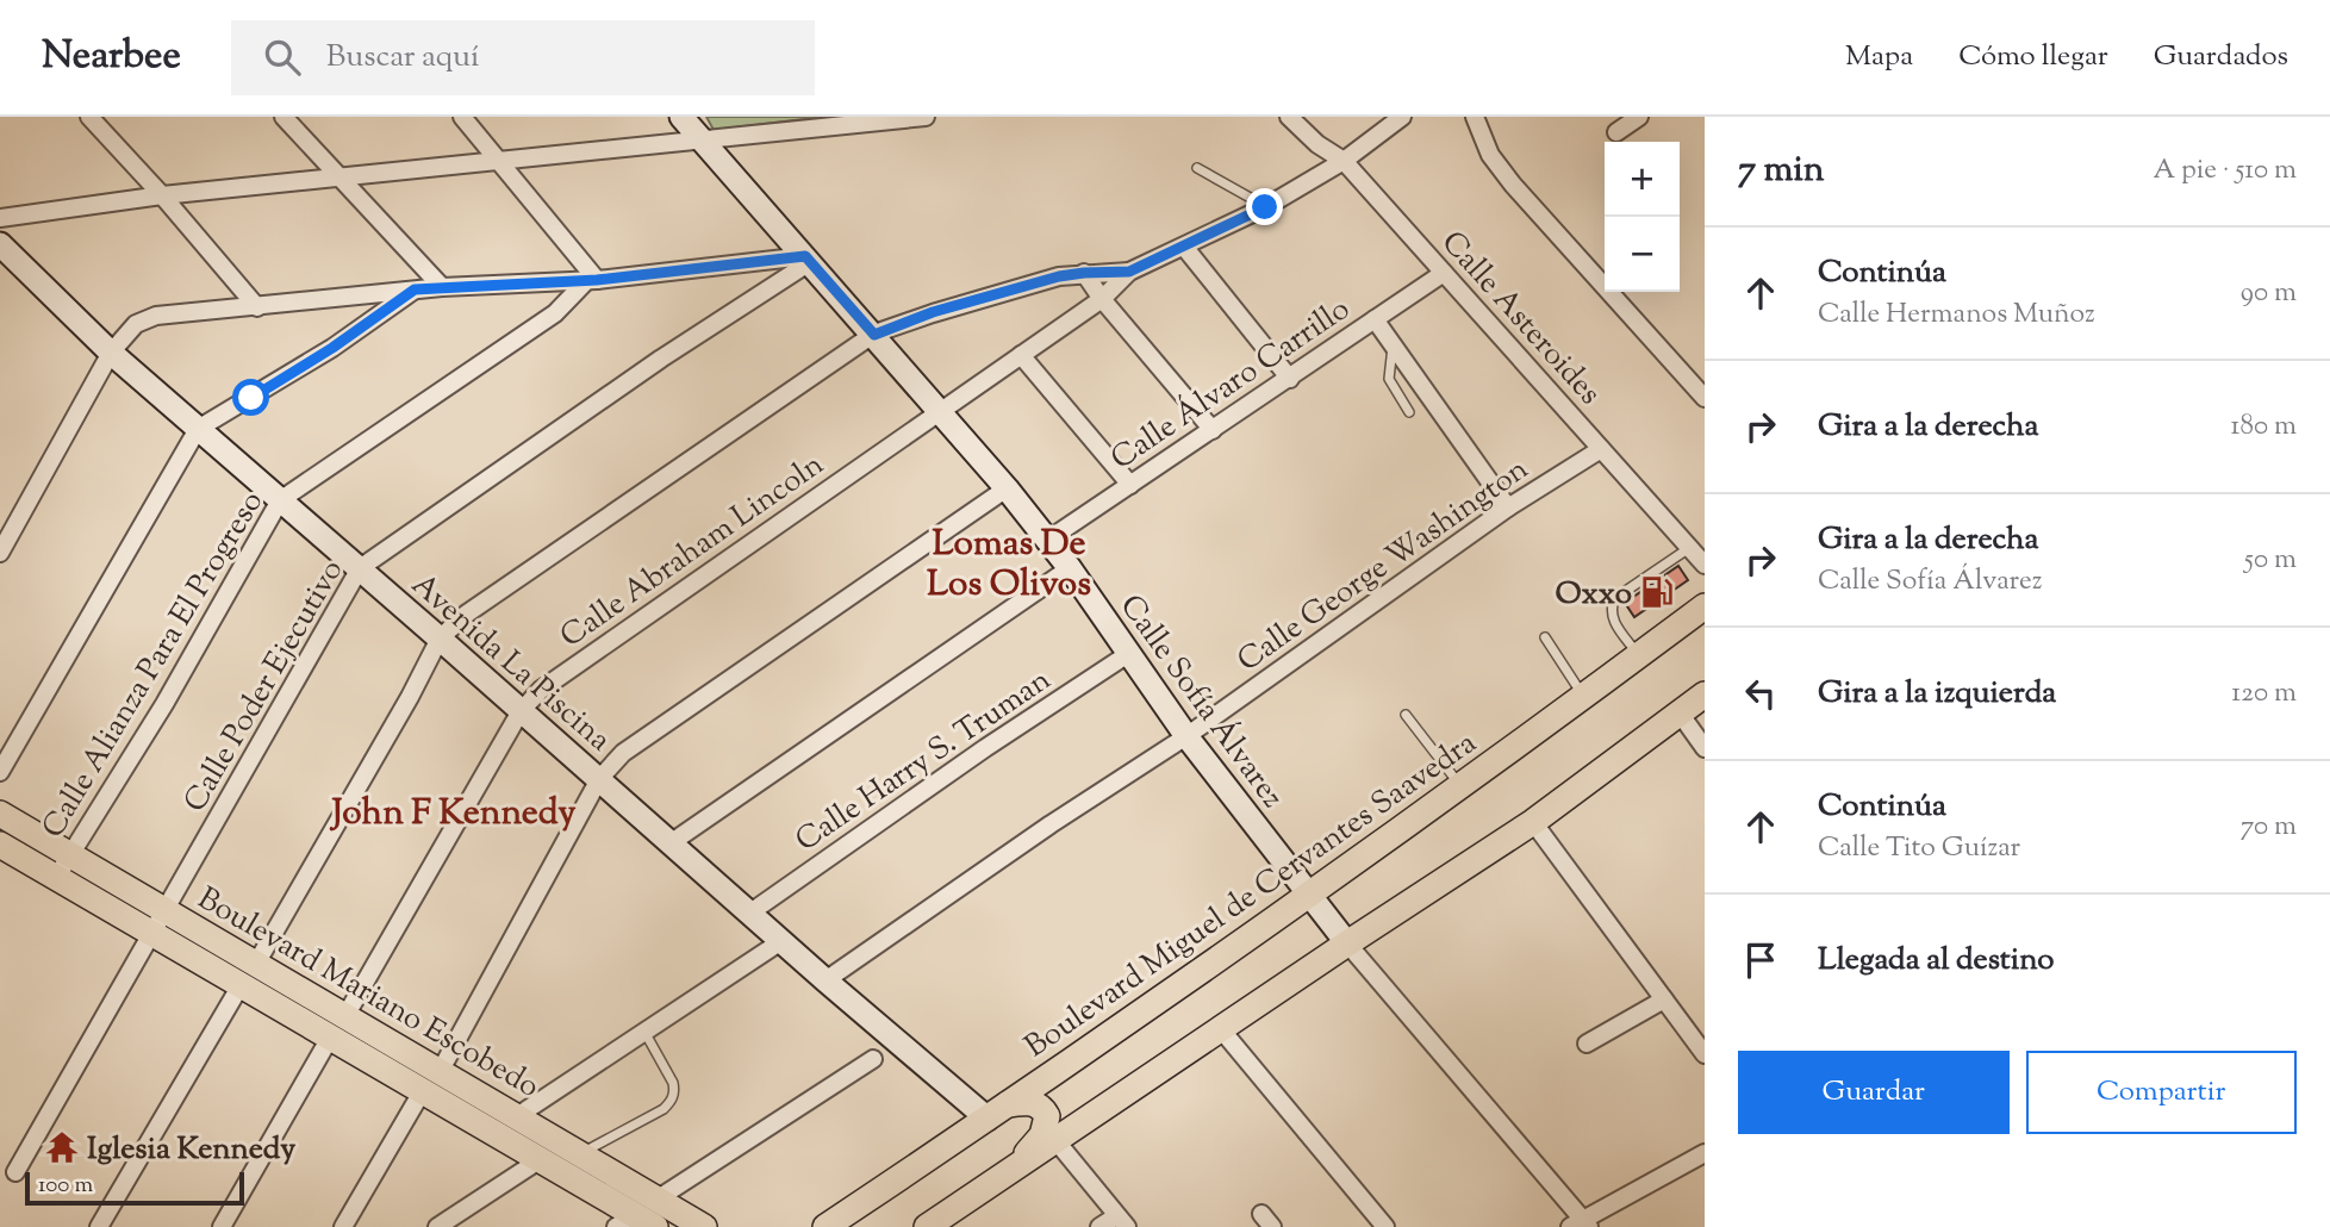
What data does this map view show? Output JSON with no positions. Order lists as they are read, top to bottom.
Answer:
{
  "streets": {
    "main road": ["Boulevard Miguel de Cervantes Saavedra", "Boulevard Mariano Escobedo"],
    "street": [
      "Calle Asteroides",
      "Calle Álvaro Carrillo",
      "Calle Abraham Lincoln",
      "Calle George Washington",
      "Avenida La Piscina",
      "Calle Alianza Para El Progreso",
      "Calle Poder Ejecutivo",
      "Calle Sofía Álvarez",
      "Calle Harry S. Truman"
    ]
  },
  "crossings": [
    ["Calle Asteroides", "Calle Álvaro Carrillo"],
    ["Calle Asteroides", "Calle George Washington"],
    ["Calle Álvaro Carrillo", "Calle Sofía Álvarez"],
    ["Calle Abraham Lincoln", "Avenida La Piscina"],
    ["Calle Abraham Lincoln", "Calle Sofía Álvarez"],
    ["Calle Abraham Lincoln", "Boulevard Mariano Escobedo"],
    ["Calle George Washington", "Avenida La Piscina"],
    ["Calle George Washington", "Calle Sofía Álvarez"],
    ["Avenida La Piscina", "Calle Alianza Para El Progreso"],
    ["Avenida La Piscina", "Calle Poder Ejecutivo"],
    ["Avenida La Piscina", "Calle Harry S. Truman"],
    ["Avenida La Piscina", "Boulevard Miguel de Cervantes Saavedra"],
    ["Calle Alianza Para El Progreso", "Boulevard Mariano Escobedo"],
    ["Calle Poder Ejecutivo", "Calle Sofía Álvarez"],
    ["Calle Poder Ejecutivo", "Boulevard Mariano Escobedo"],
    ["Calle Sofía Álvarez", "Calle Harry S. Truman"],
    ["Calle Sofía Álvarez", "Boulevard Miguel de Cervantes Saavedra"]
  ],
  "districts": ["Lomas De Los Olivos", "John F Kennedy"],
  "places": {
    "fuel station": ["Oxxo"],
    "temple": ["Iglesia Kennedy"]
  },
  "scale_bar": "100 m",
  "page": {
    "header": "Nearbee",
    "search": "Buscar aquí",
    "nav": ["Mapa", "Cómo llegar", "Guardados"],
    "heading": ["7 min", "A pie · 510 m"],
    "map_buttons": ["+", "−"],
    "list": [
      ["Continúa", "Calle Hermanos Muñoz", "90 m"],
      ["Gira a la derecha", "180 m"],
      ["Gira a la derecha", "Calle Sofía Álvarez", "50 m"],
      ["Gira a la izquierda", "120 m"],
      ["Continúa", "Calle Tito Guízar", "70 m"],
      "Llegada al destino"
    ],
    "buttons": ["Guardar", "Compartir"],
    "scale": "100 m"
  }
}
